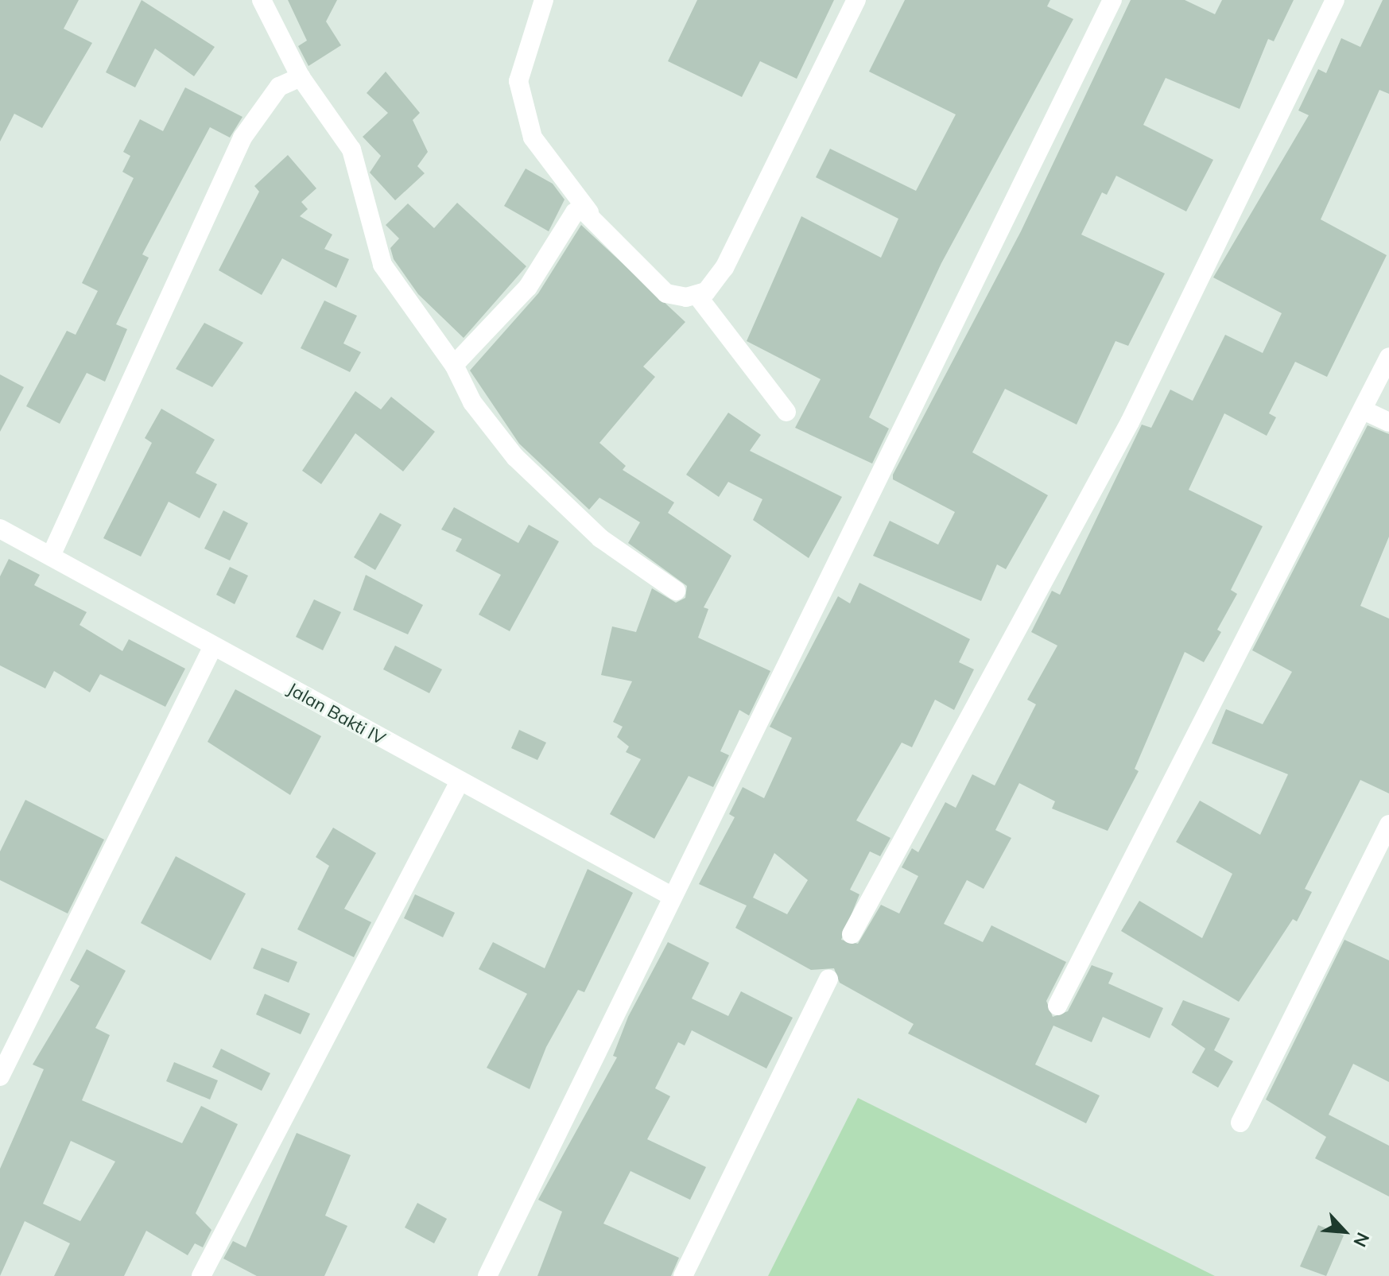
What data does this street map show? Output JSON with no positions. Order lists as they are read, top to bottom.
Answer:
{
  "streets": {
    "street": ["Jalan Bakti IV"]
  },
  "north": "bottom right"
}
